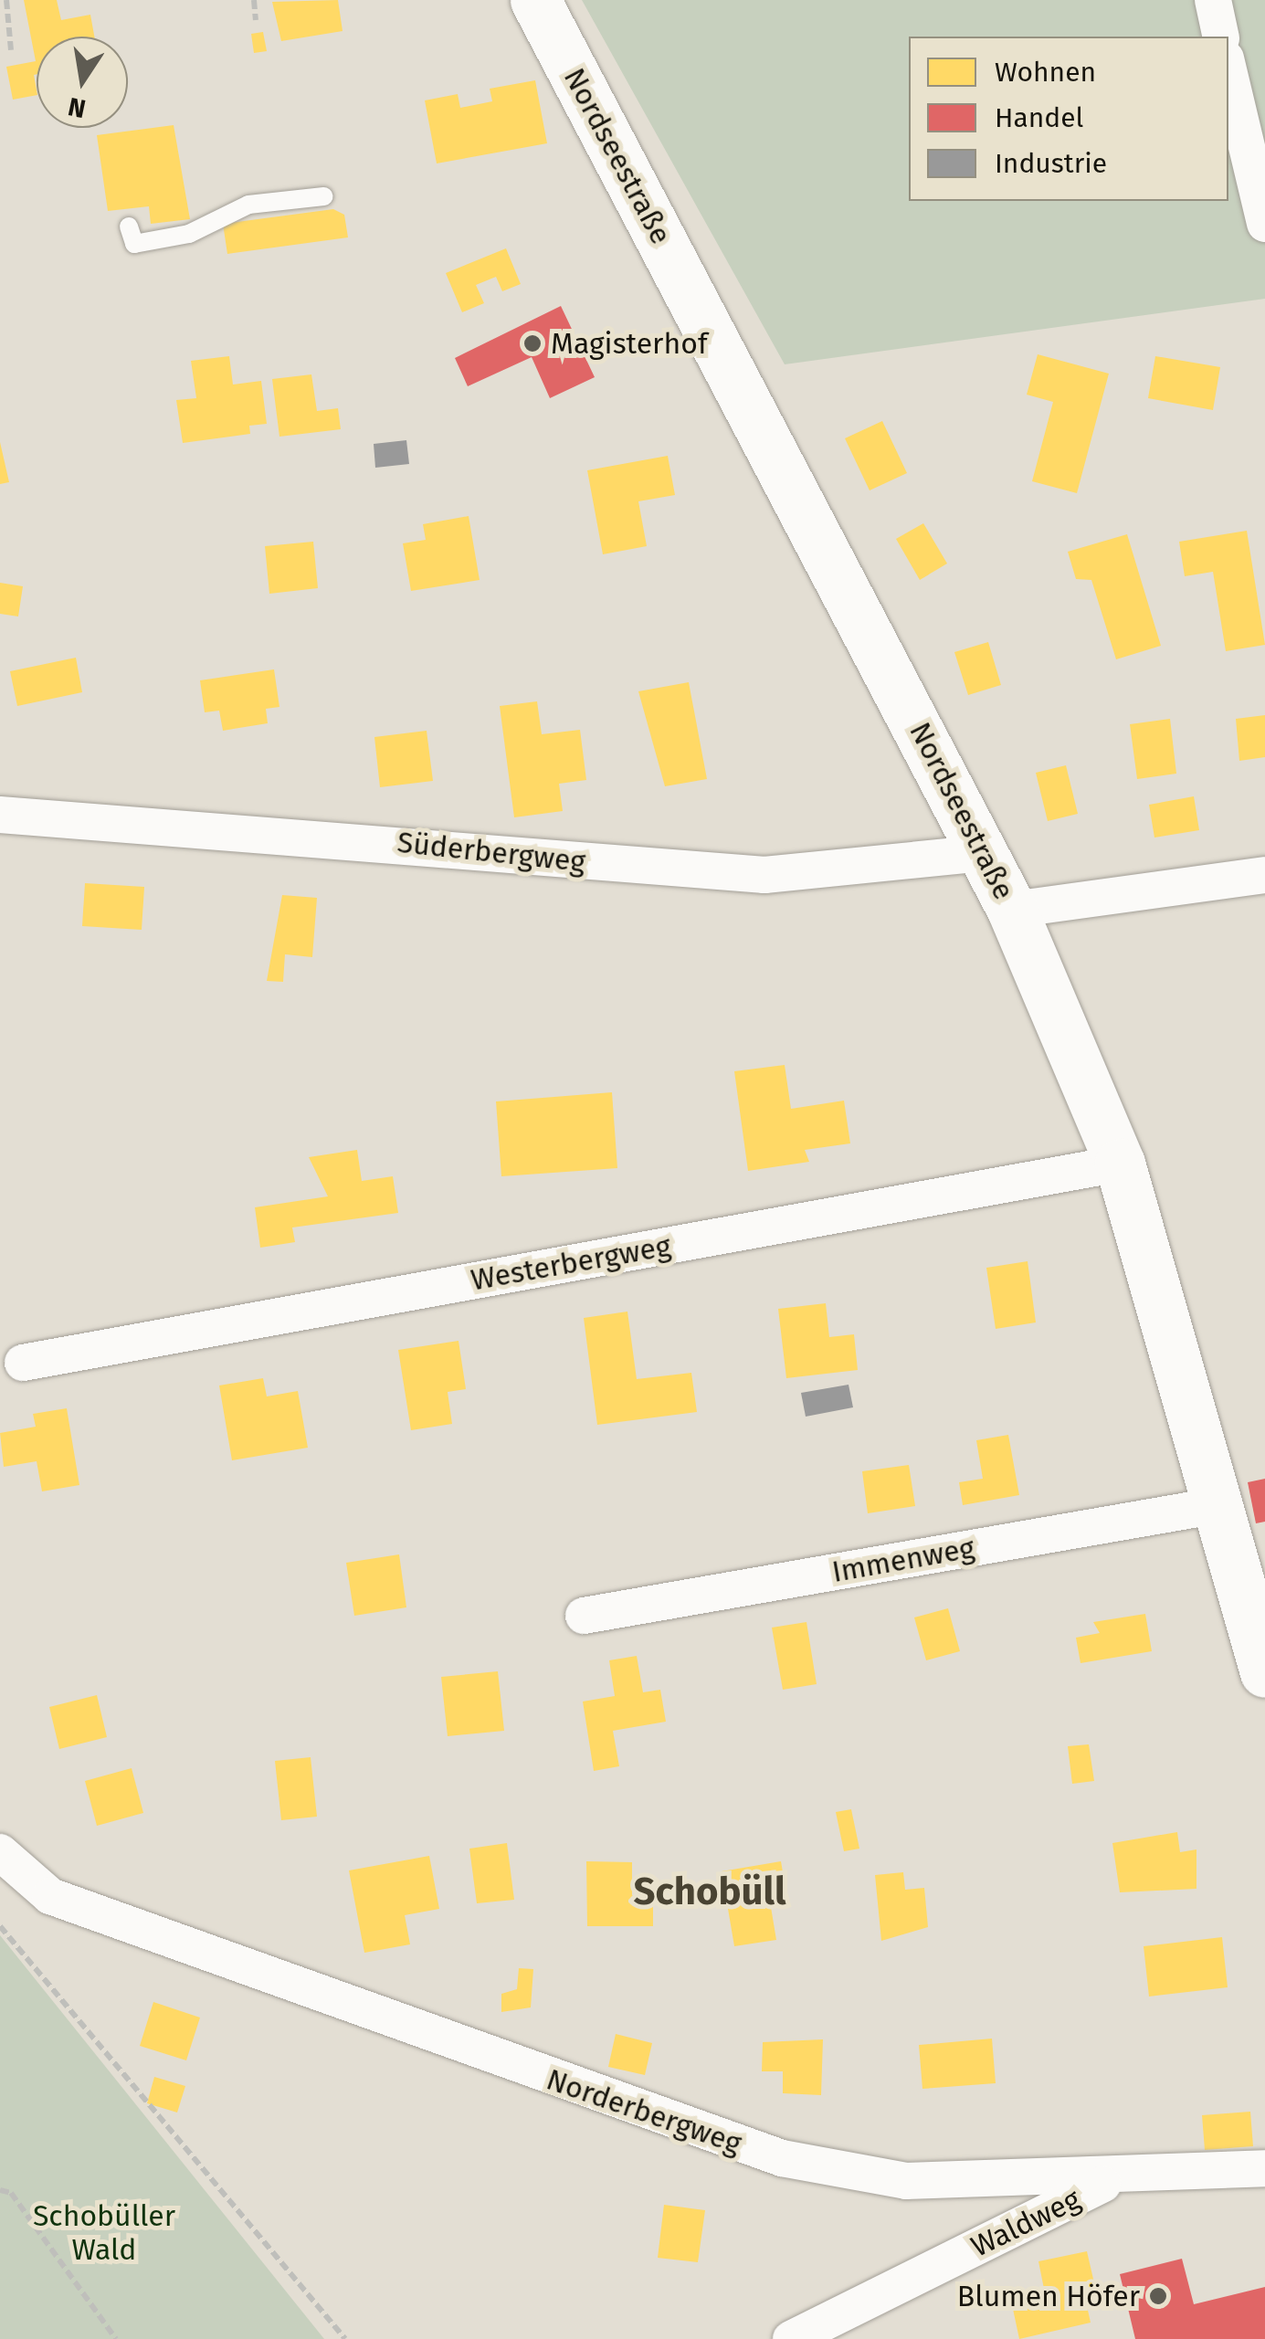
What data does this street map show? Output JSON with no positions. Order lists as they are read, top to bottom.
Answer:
{
  "streets": {
    "main road": ["Nordseestraße"],
    "street": [
      "Süderbergweg",
      "Westerbergweg",
      "Immenweg",
      "Norderbergweg",
      "Waldweg"
    ]
  },
  "crossings": [
    ["Nordseestraße", "Süderbergweg"],
    ["Nordseestraße", "Westerbergweg"],
    ["Nordseestraße", "Immenweg"],
    ["Norderbergweg", "Waldweg"]
  ],
  "districts": ["Schobüll"],
  "parks": ["Schobüller Wald"],
  "places": ["Magisterhof", "Blumen Höfer"],
  "legend": ["Wohnen", "Handel", "Industrie"],
  "north": "bottom"
}
